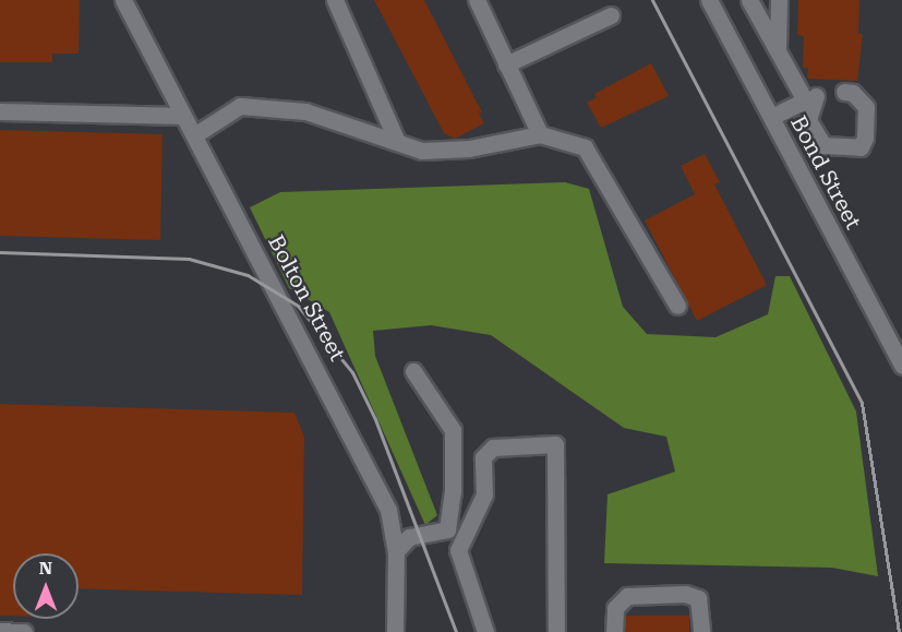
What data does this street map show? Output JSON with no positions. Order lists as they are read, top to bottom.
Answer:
{
  "streets": {
    "street": ["Bond Street", "Bolton Street"]
  },
  "north": "top"
}
